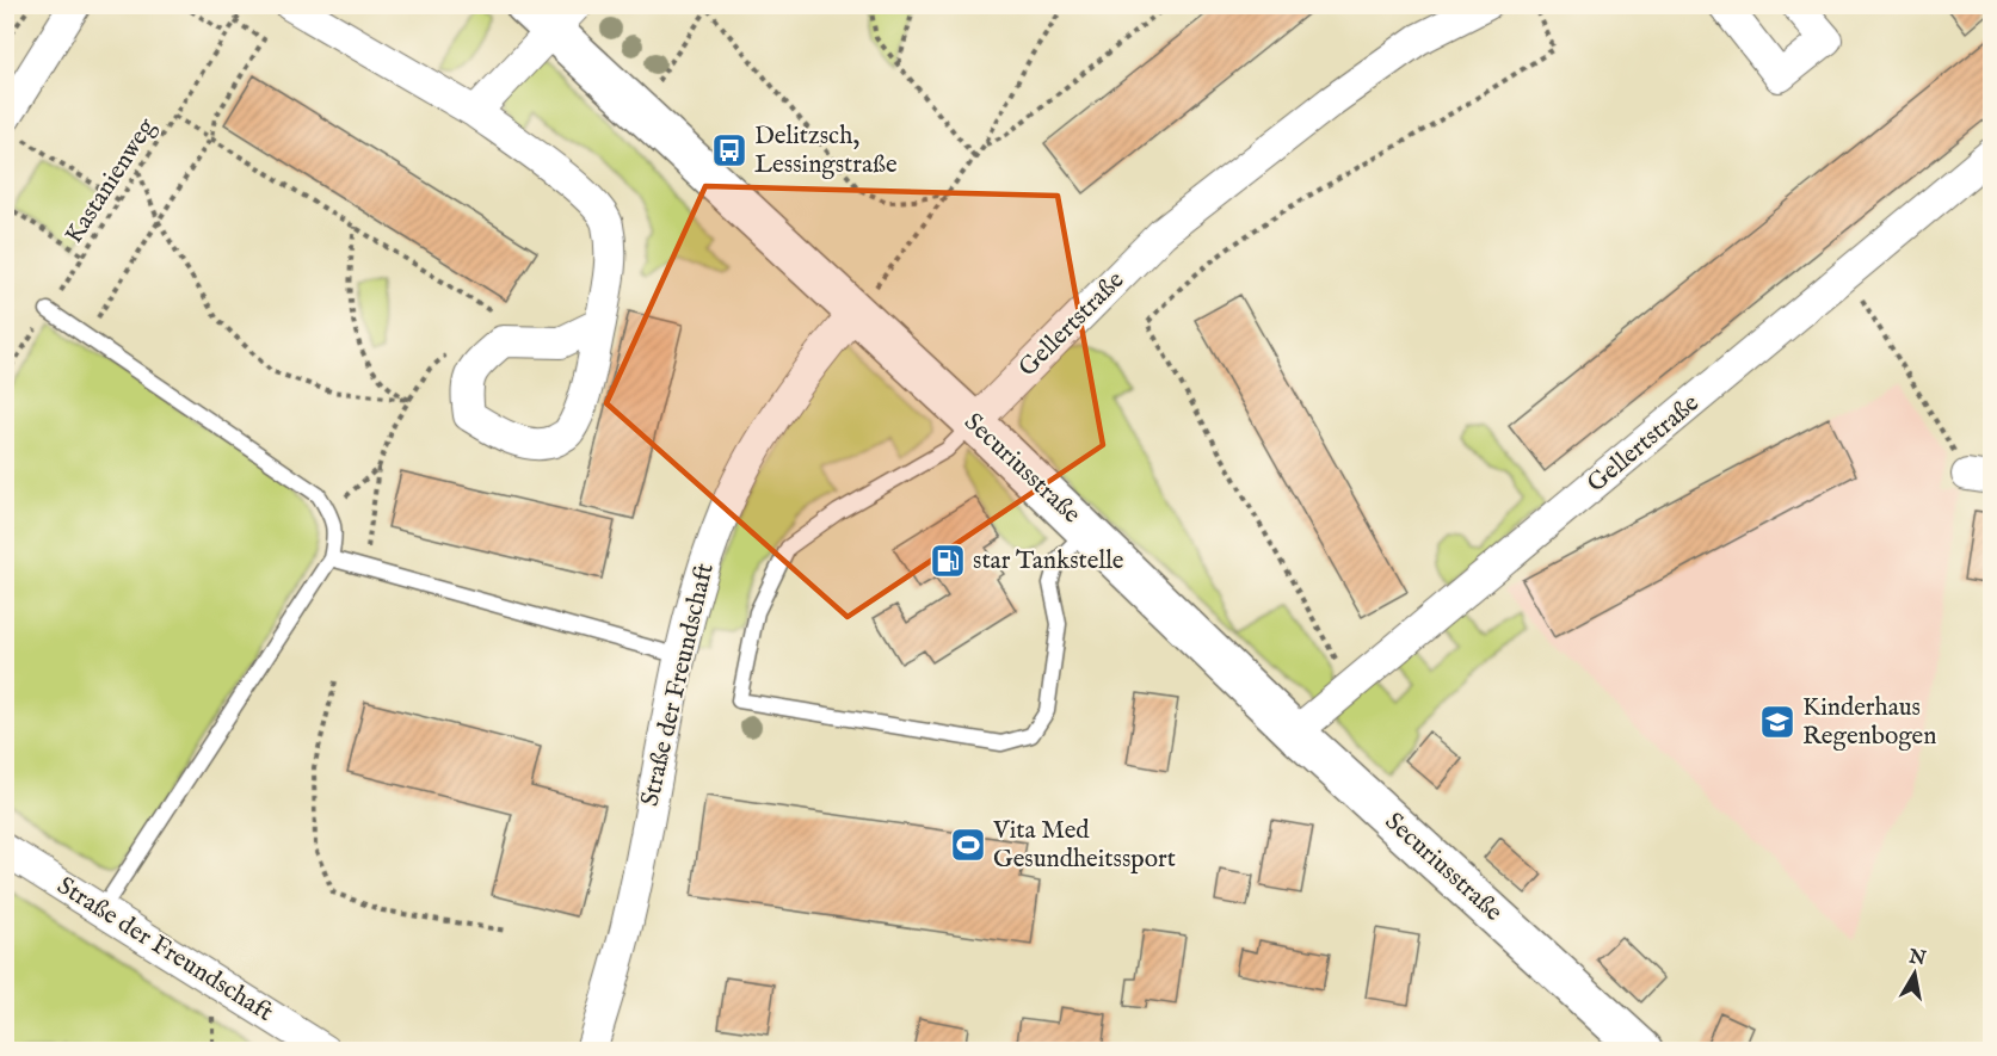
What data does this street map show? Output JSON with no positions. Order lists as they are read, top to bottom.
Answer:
{
  "streets": {
    "street": ["Gellertstraße", "Securiusstraße", "Straße der Freundschaft"],
    "path": ["Kastanienweg"]
  },
  "crossings": [
    ["Gellertstraße", "Securiusstraße"],
    ["Securiusstraße", "Straße der Freundschaft"]
  ],
  "places": {
    "bus stop": ["Delitzsch, Lessingstraße"],
    "fuel station": ["star Tankstelle"],
    "school or university": ["Kinderhaus Regenbogen"],
    "sports": ["Vita Med Gesundheitssport"]
  },
  "north": "top"
}
